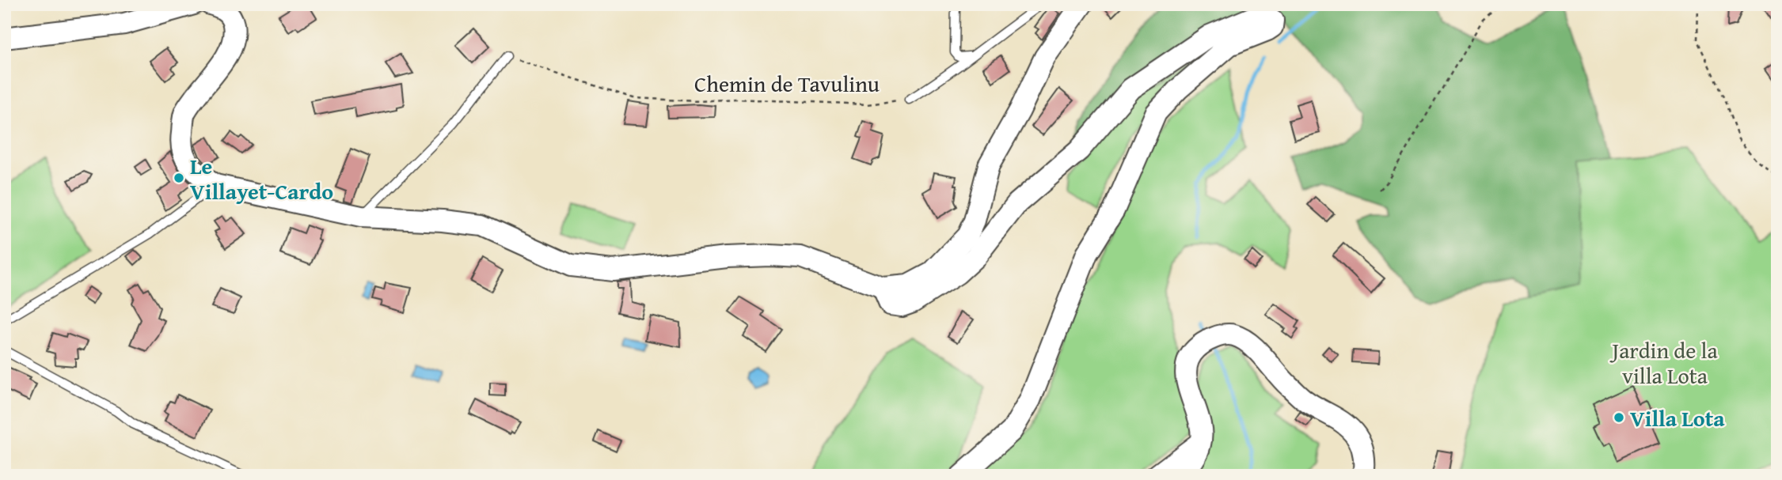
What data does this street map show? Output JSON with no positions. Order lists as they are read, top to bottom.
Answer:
{
  "streets": {
    "lane": ["Chemin de Tavulinu"]
  },
  "parks": ["Jardin de la villa Lota"],
  "places": ["Le Villayet-Cardo", "Villa Lota"]
}
